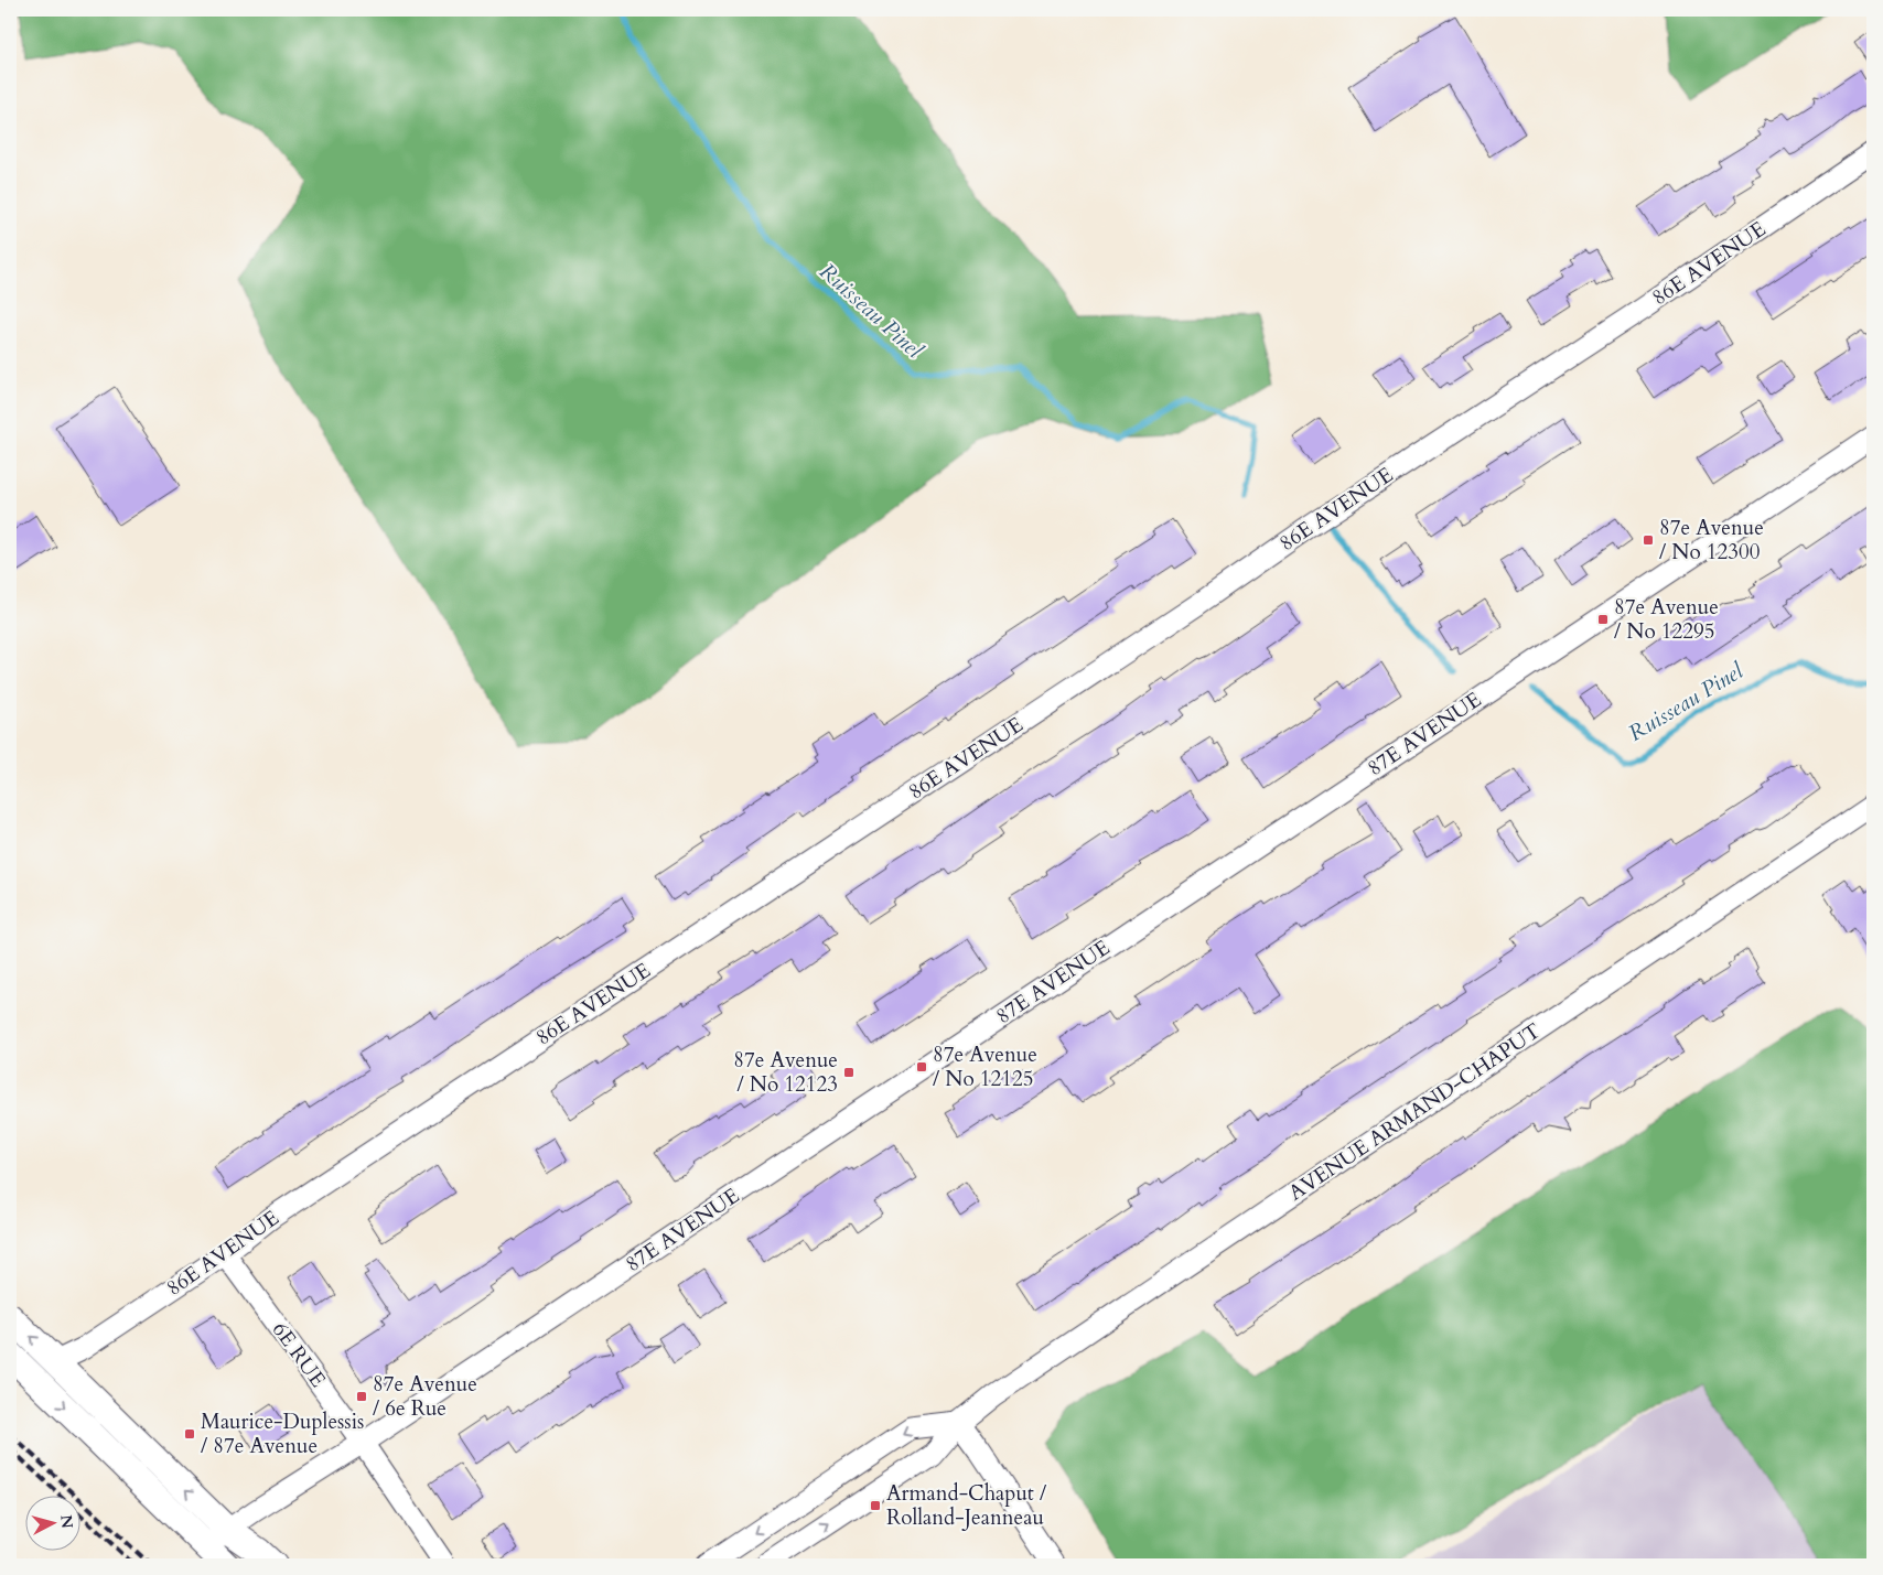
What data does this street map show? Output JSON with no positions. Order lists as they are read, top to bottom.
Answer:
{
  "streets": {
    "street": [
      "86E AVENUE",
      "87E AVENUE",
      "AVENUE ARMAND-CHAPUT",
      "6E RUE"
    ]
  },
  "crossings": [
    ["86E AVENUE", "6E RUE"],
    ["87E AVENUE", "6E RUE"]
  ],
  "water": ["Ruisseau Pinel"],
  "places": {
    "transit": [
      "87e Avenue / No 12300",
      "87e Avenue / No 12295",
      "87e Avenue / No 12125",
      "87e Avenue / No 12123",
      "87e Avenue / 6e Rue",
      "Maurice-Duplessis / 87e Avenue",
      "Armand-Chaput / Rolland-Jeanneau"
    ]
  },
  "north": "right"
}
